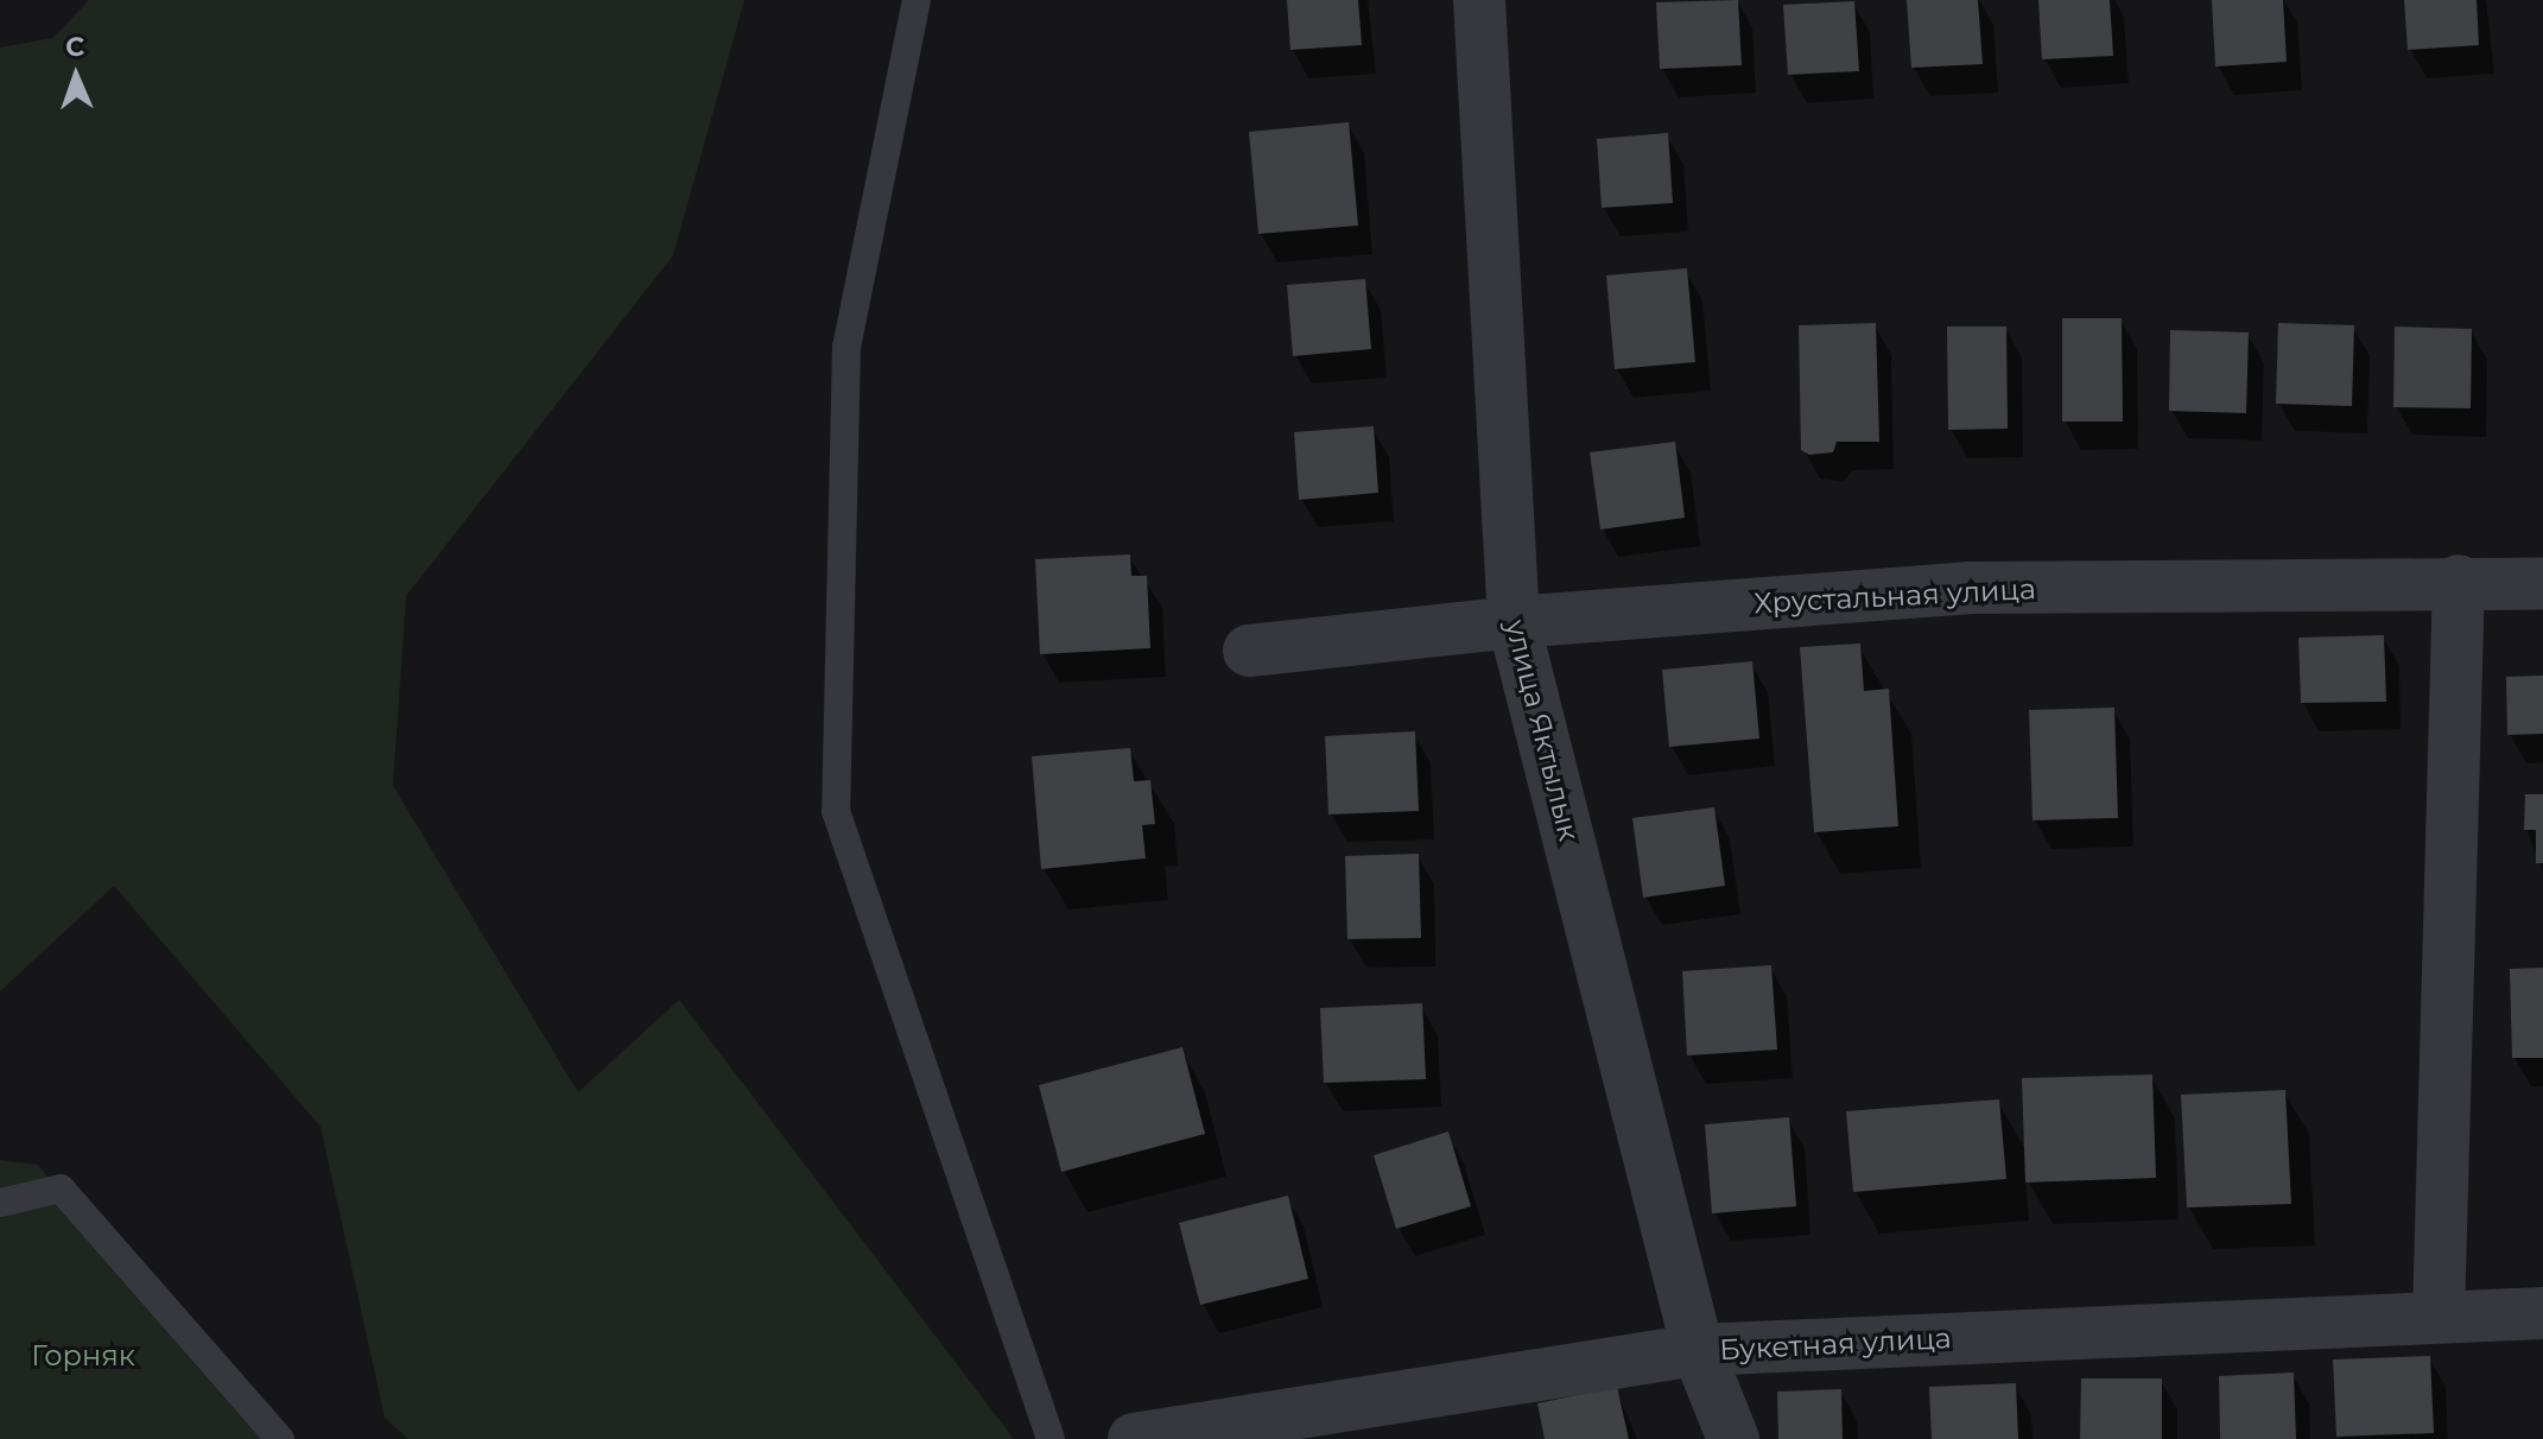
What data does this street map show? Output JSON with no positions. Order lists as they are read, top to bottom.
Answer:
{
  "streets": {
    "street": ["Хрустальная улица", "улица Яктылык", "Букетная улица"]
  },
  "crossings": [
    ["Хрустальная улица", "улица Яктылык"],
    ["улица Яктылык", "Букетная улица"]
  ],
  "parks": ["Горняк"],
  "north": "top"
}
